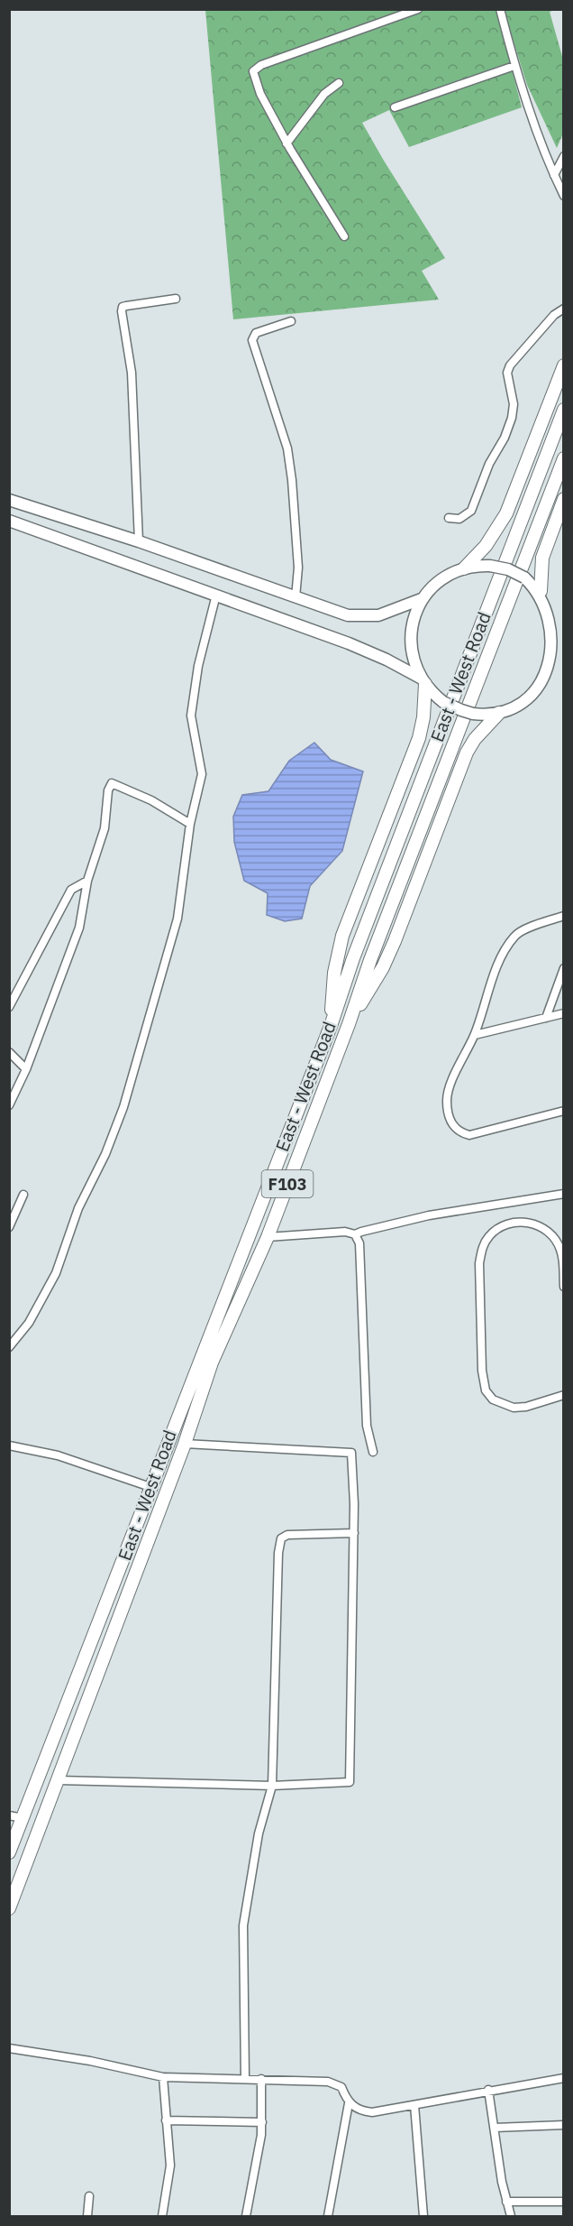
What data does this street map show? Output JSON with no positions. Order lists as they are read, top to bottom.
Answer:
{
  "streets": {
    "main road": ["East - West Road", "F103"]
  }
}
